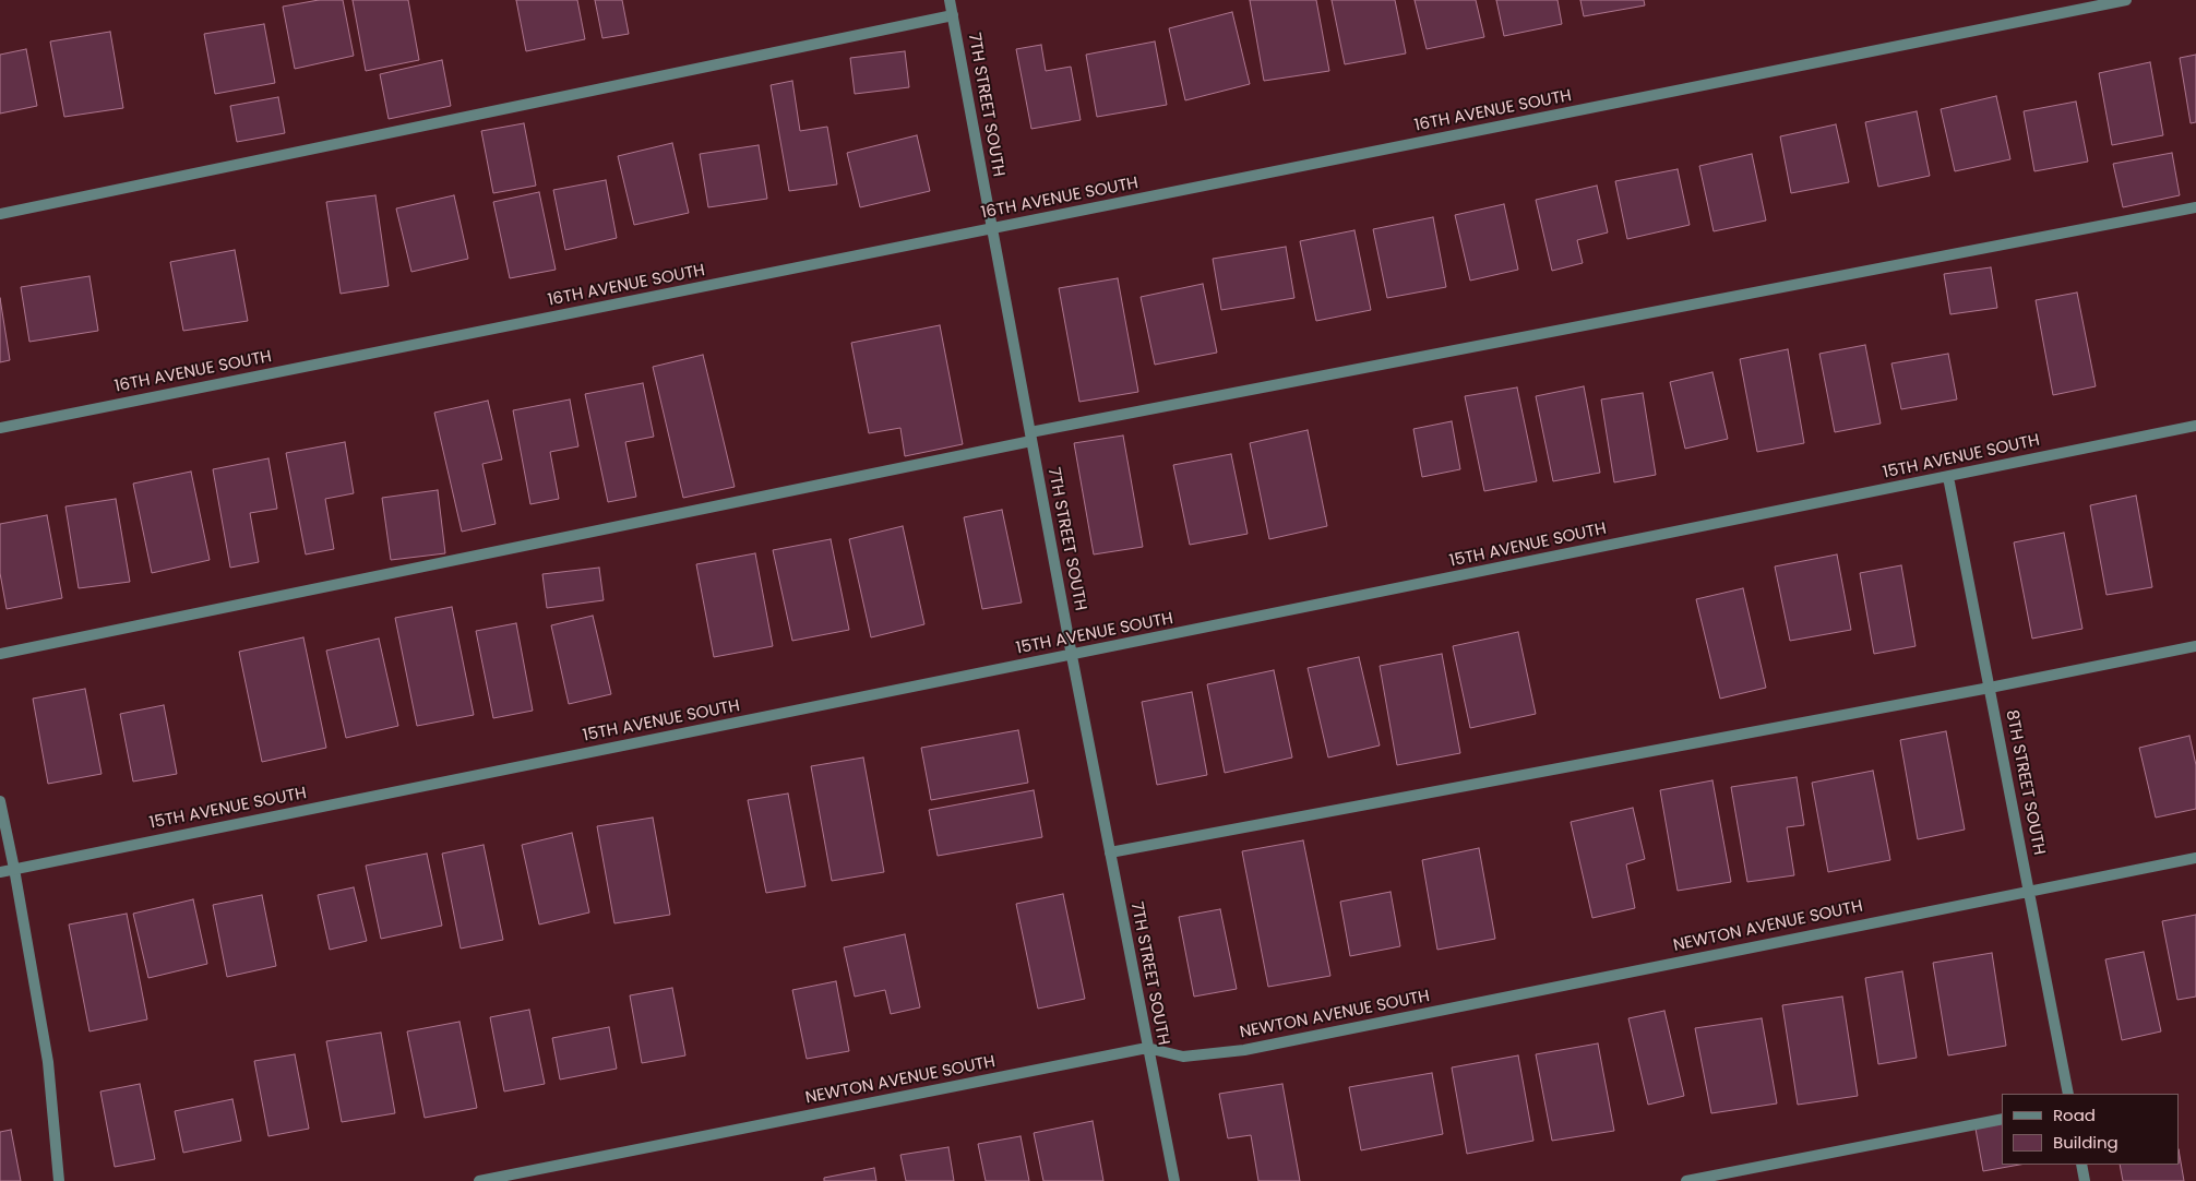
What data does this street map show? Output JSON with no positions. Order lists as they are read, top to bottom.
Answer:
{
  "streets": {
    "street": [
      "7TH STREET SOUTH",
      "16TH AVENUE SOUTH",
      "15TH AVENUE SOUTH",
      "8TH STREET SOUTH",
      "NEWTON AVENUE SOUTH"
    ]
  },
  "crossings": [
    ["7TH STREET SOUTH", "16TH AVENUE SOUTH"],
    ["7TH STREET SOUTH", "15TH AVENUE SOUTH"],
    ["7TH STREET SOUTH", "NEWTON AVENUE SOUTH"],
    ["15TH AVENUE SOUTH", "8TH STREET SOUTH"],
    ["8TH STREET SOUTH", "NEWTON AVENUE SOUTH"]
  ],
  "legend": ["Road", "Building"]
}
